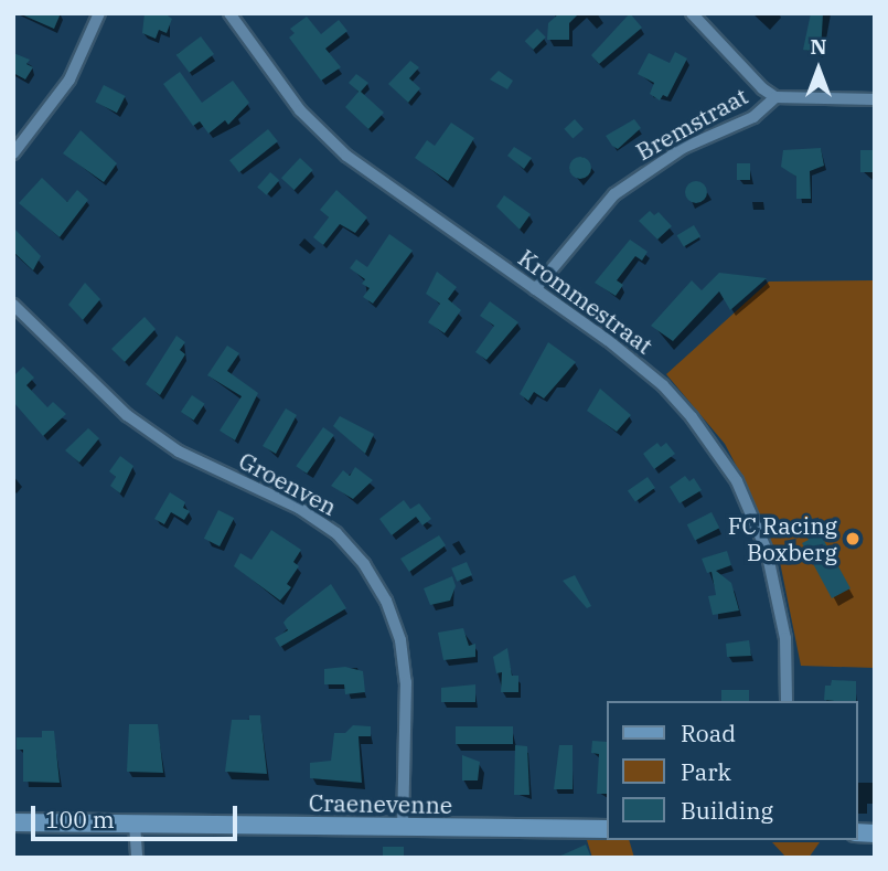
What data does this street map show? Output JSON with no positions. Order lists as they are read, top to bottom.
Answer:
{
  "streets": {
    "street": [
      "Bremstraat",
      "Krommestraat",
      "Groenven",
      "Craenevenne"
    ]
  },
  "crossings": [
    ["Bremstraat", "Krommestraat"],
    ["Groenven", "Craenevenne"]
  ],
  "places": ["FC Racing Boxberg"],
  "legend": ["Road", "Park", "Building"],
  "scale_bar": "100 m",
  "north": "top"
}
